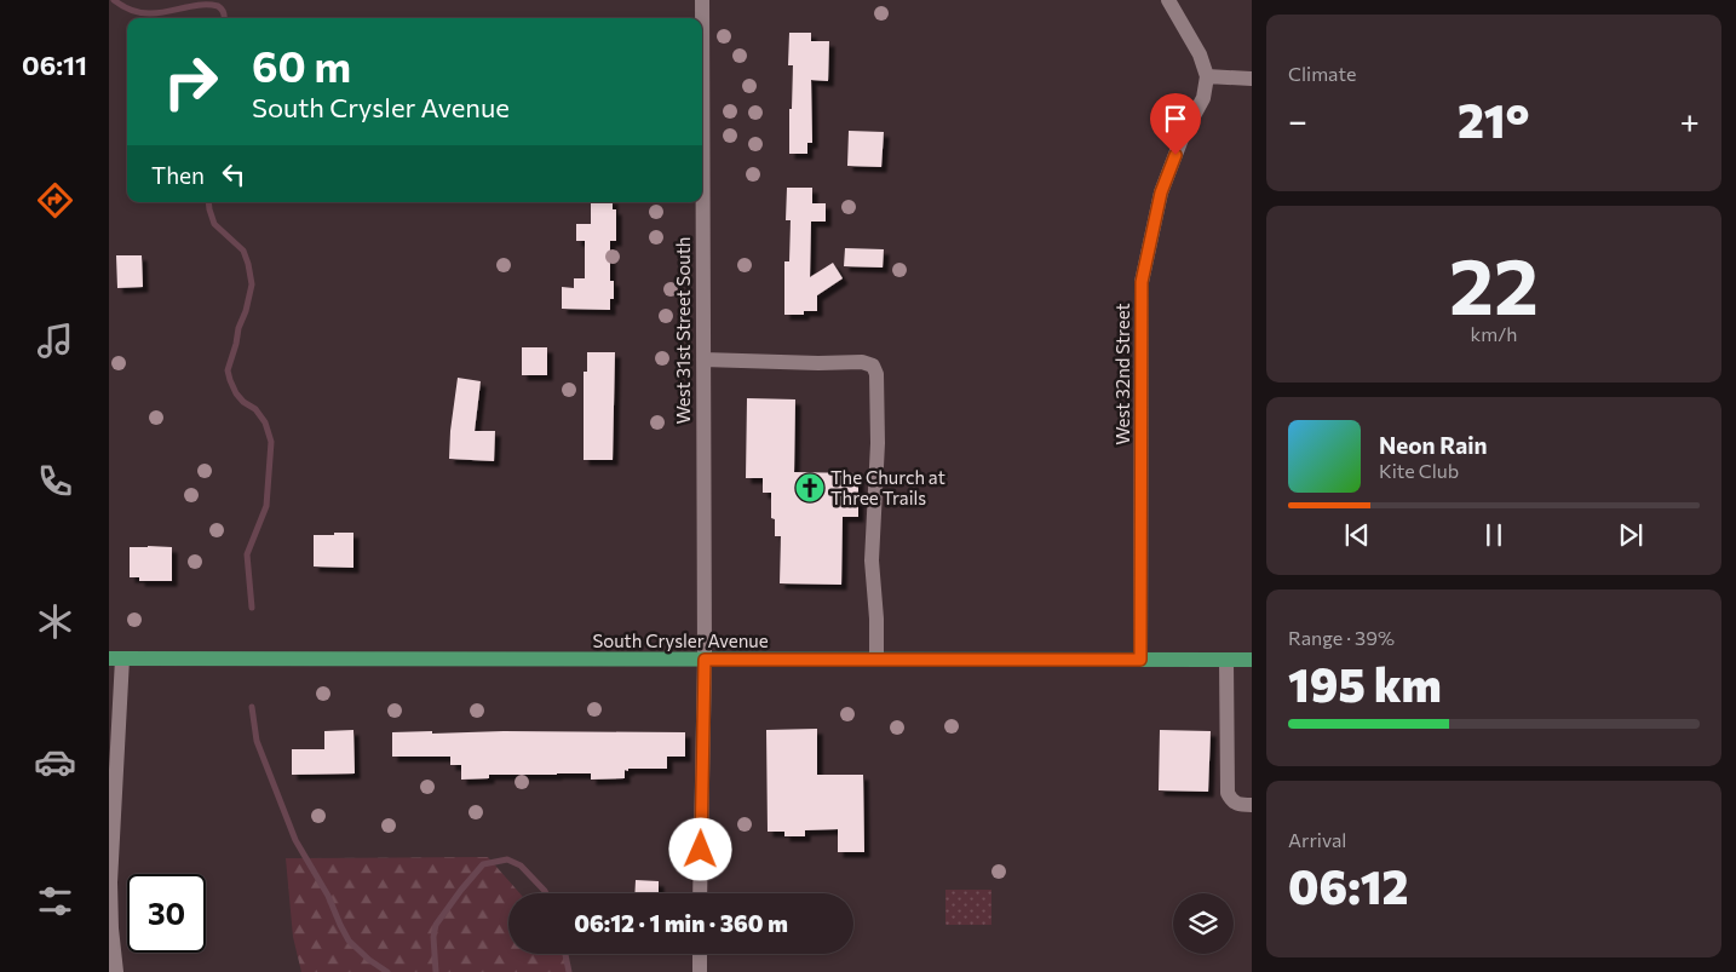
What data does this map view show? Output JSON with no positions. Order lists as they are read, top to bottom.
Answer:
{
  "streets": {
    "main road": ["South Crysler Avenue"],
    "street": ["West 31st Street South", "West 32nd Street"]
  },
  "crossings": [
    ["West 31st Street South", "South Crysler Avenue"],
    ["West 32nd Street", "South Crysler Avenue"]
  ],
  "places": {
    "church": ["The Church at Three Trails"]
  },
  "page": {
    "tabs": "06:11",
    "tile": [
      "Climate",
      ["22", "km/h"],
      ["Range · 39%", "195 km"],
      ["Arrival", "06:12"]
    ],
    "turn": ["60 m", "South Crysler Avenue"],
    "heat": ["−", "21°", "+"],
    "then": "Then",
    "song": ["Neon Rain", "Kite Club"],
    "limit": "30",
    "trip": "06:12 · 1 min · 360 m"
  }
}
